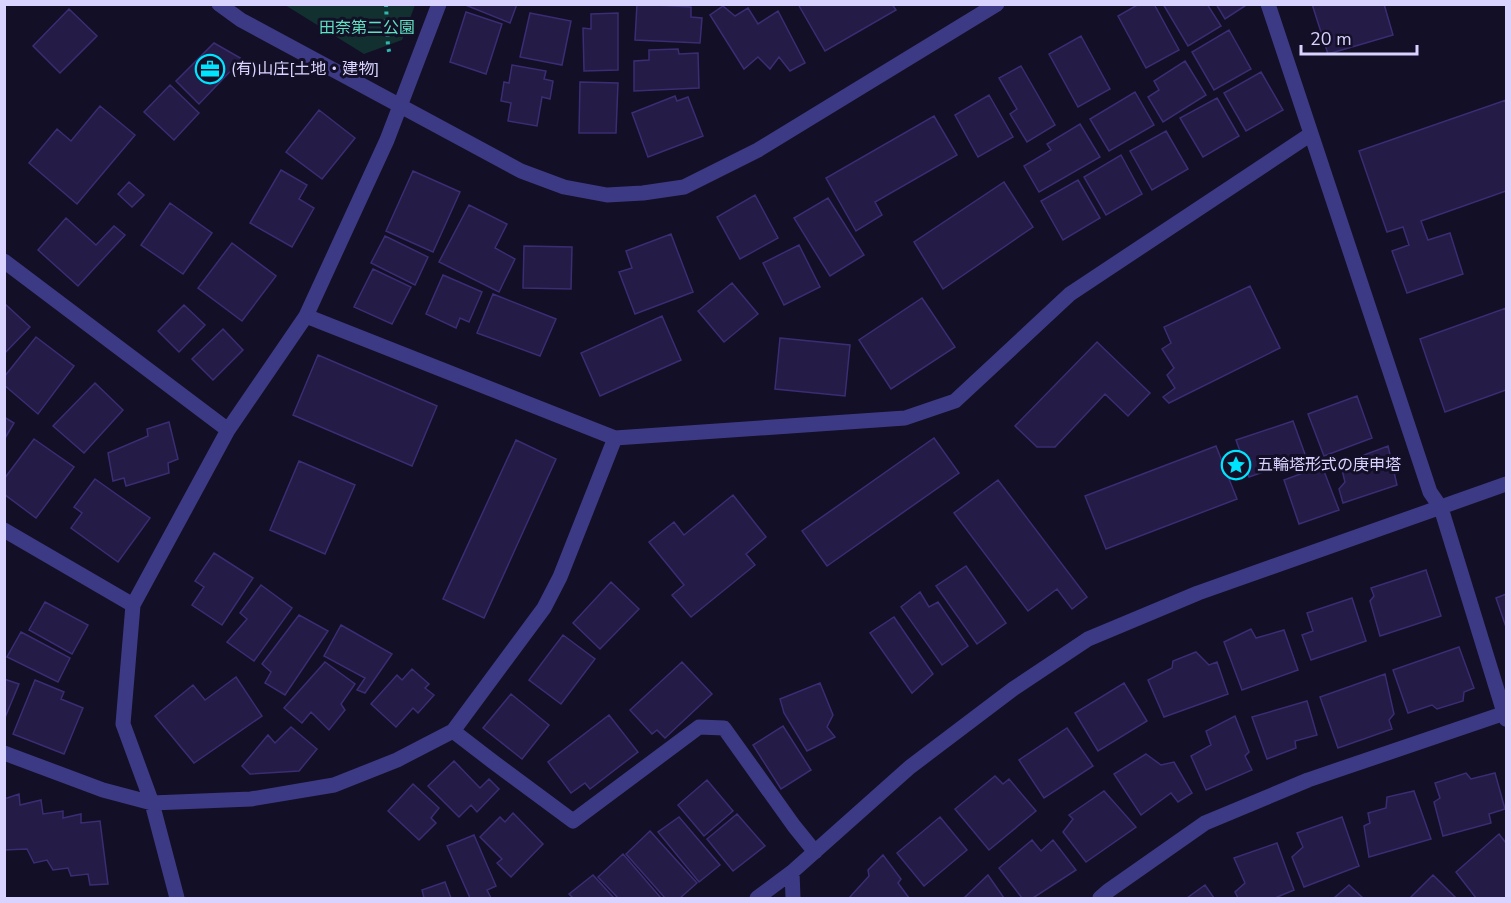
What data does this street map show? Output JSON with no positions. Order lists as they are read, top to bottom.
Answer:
{
  "parks": ["田奈第二公園"],
  "places": {
    "office": ["(有)山庄[土地・建物]"],
    "place": ["五輪塔形式の庚申塔"]
  },
  "scale_bar": "20 m"
}
